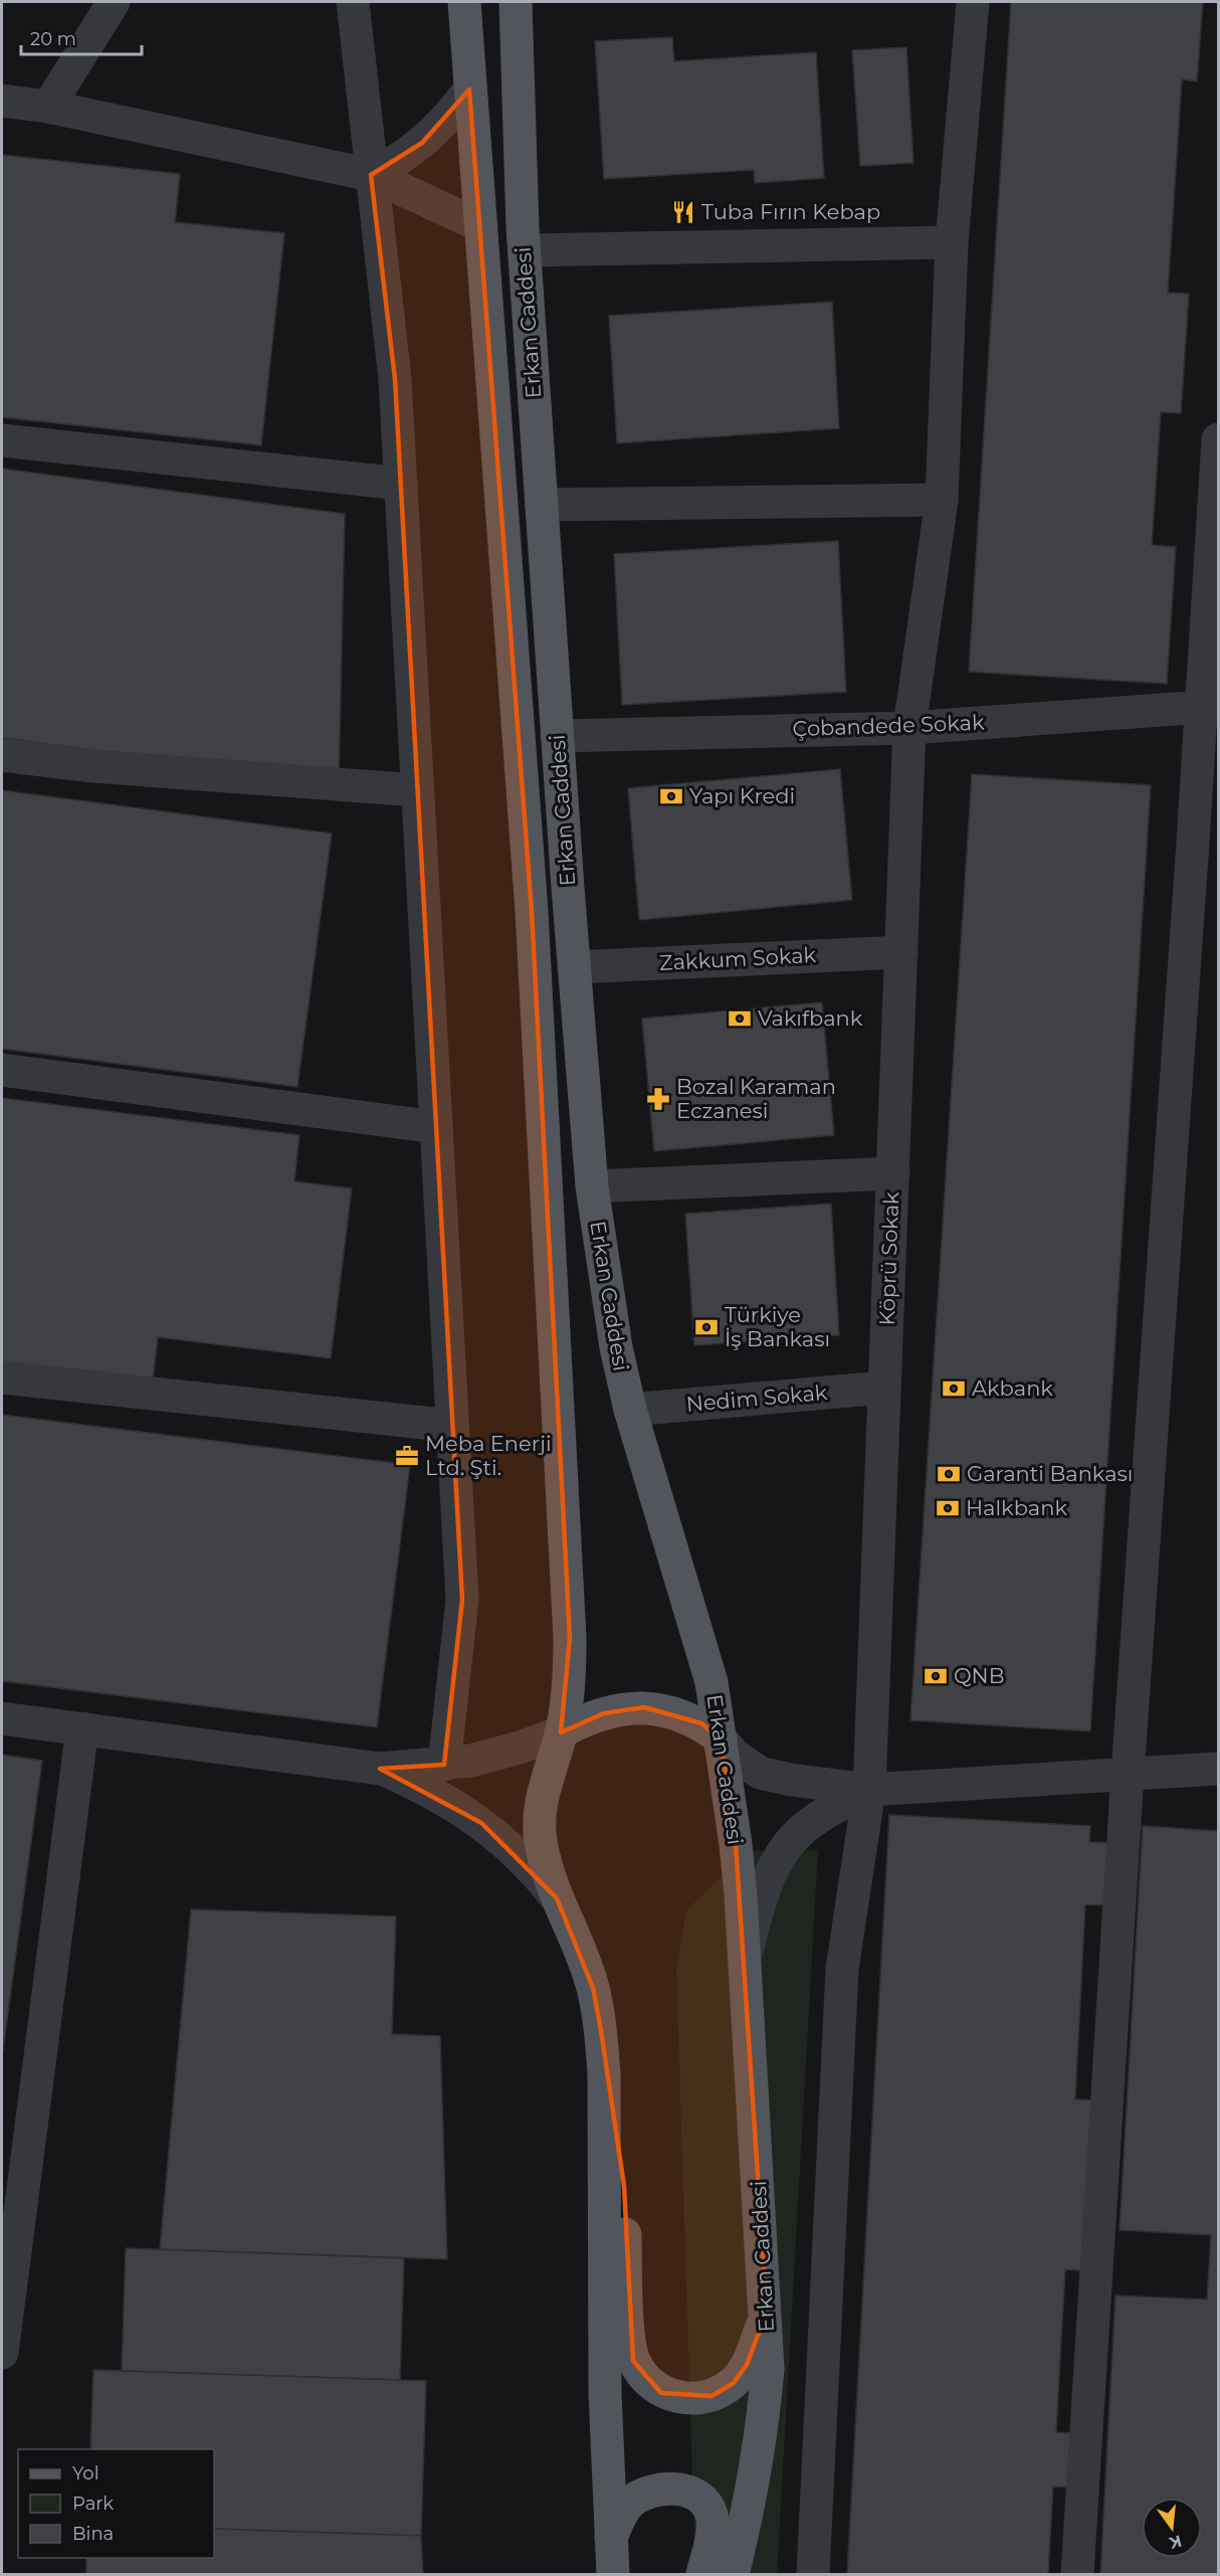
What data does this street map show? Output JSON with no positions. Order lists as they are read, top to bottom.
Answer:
{
  "streets": {
    "main road": ["Erkan Caddesi"],
    "street": [
      "Çobandede Sokak",
      "Zakkum Sokak",
      "Köprü Sokak",
      "Nedim Sokak"
    ]
  },
  "crossings": [
    ["Erkan Caddesi", "Çobandede Sokak"],
    ["Erkan Caddesi", "Zakkum Sokak"],
    ["Erkan Caddesi", "Nedim Sokak"],
    ["Çobandede Sokak", "Köprü Sokak"],
    ["Zakkum Sokak", "Köprü Sokak"],
    ["Köprü Sokak", "Nedim Sokak"]
  ],
  "places": {
    "restaurant": ["Tuba Fırın Kebap"],
    "bank": [
      "Yapı Kredi",
      "Vakıfbank",
      "Türkiye İş Bankası",
      "Akbank",
      "Garanti Bankası",
      "Halkbank",
      "QNB"
    ],
    "pharmacy": ["Bozal Karaman Eczanesi"],
    "office": ["Meba Enerji Ltd. Şti."]
  },
  "legend": ["Yol", "Park", "Bina"],
  "scale_bar": "20 m",
  "north": "bottom"
}
